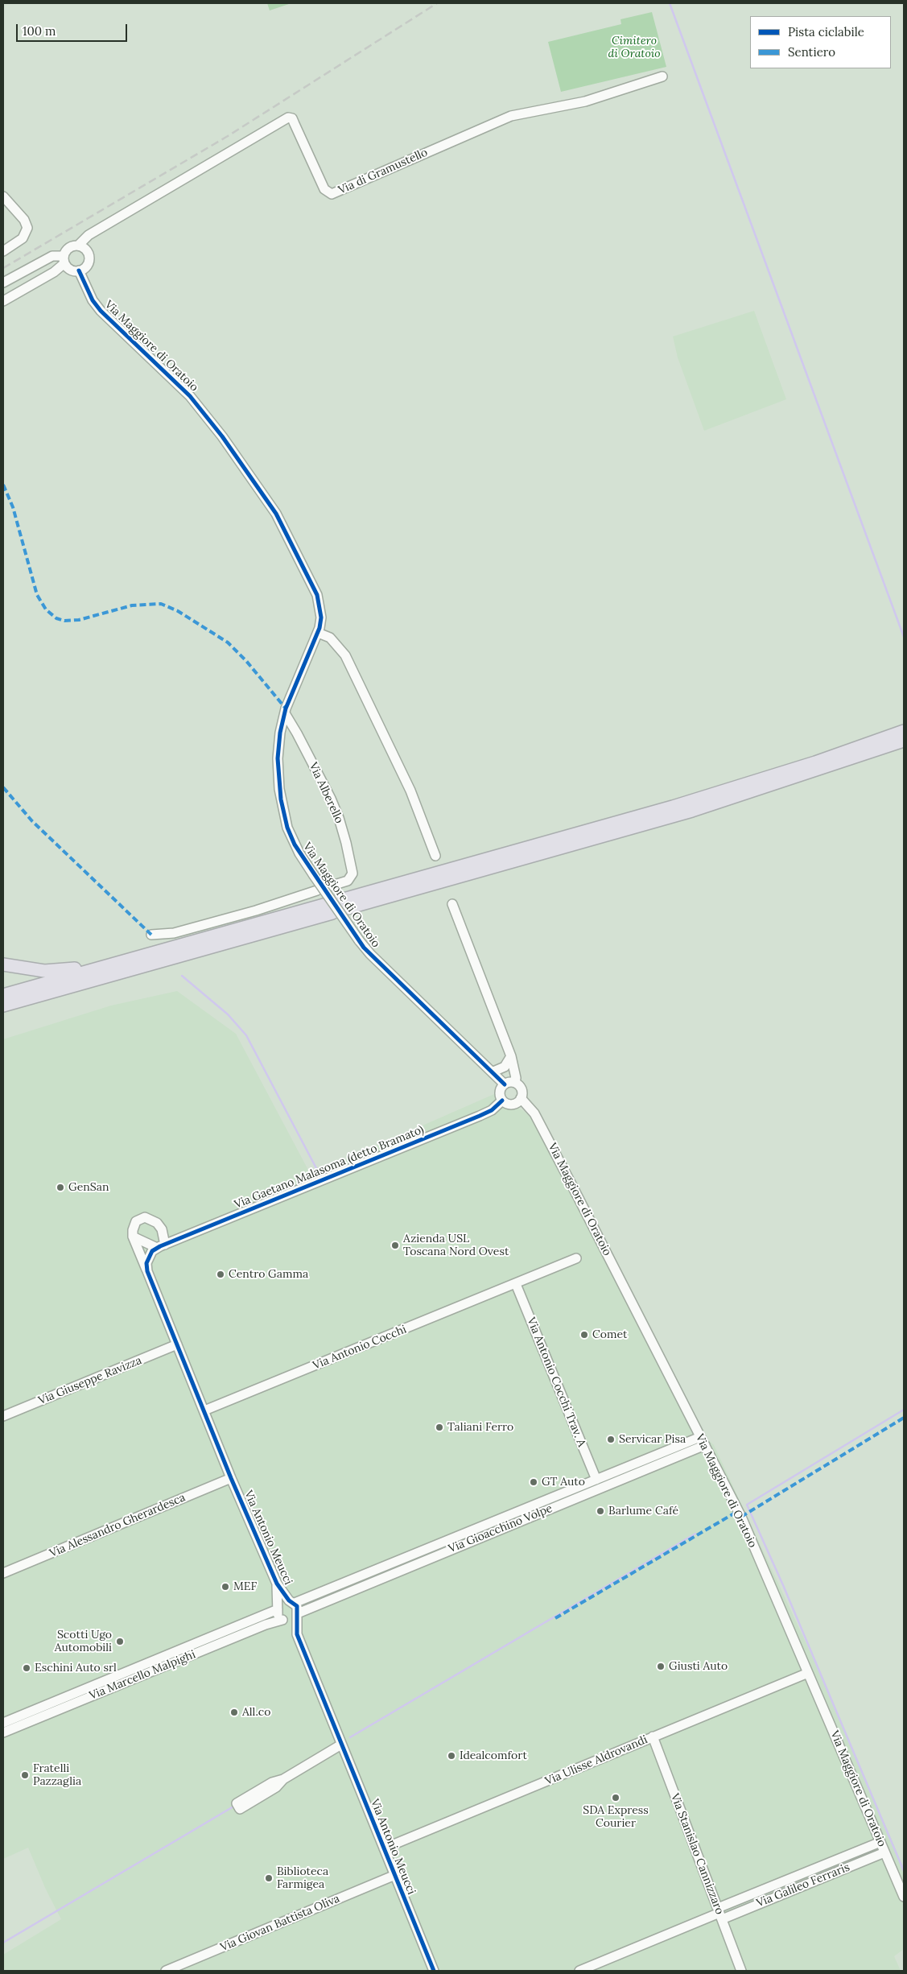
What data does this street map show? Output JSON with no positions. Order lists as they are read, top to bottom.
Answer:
{
  "streets": {
    "street": [
      "Via di Gramustello",
      "Via Maggiore di Oratoio",
      "Via Alberello",
      "Via Gaetano Malasoma (detto Bramato)",
      "Via Antonio Cocchi",
      "Via Giuseppe Ravizza",
      "Via Antonio Cocchi Trav. A",
      "Via Alessandro Gherardesca",
      "Via Gioacchino Volpe",
      "Via Antonio Meucci",
      "Via Marcello Malpighi",
      "Via Ulisse Aldrovandi",
      "Via Stanislao Cannizzaro",
      "Via Galileo Ferraris",
      "Via Giovan Battista Oliva"
    ]
  },
  "crossings": [
    ["Via di Gramustello", "Via Maggiore di Oratoio"],
    ["Via Maggiore di Oratoio", "Via Alberello"],
    ["Via Maggiore di Oratoio", "Via Gaetano Malasoma (detto Bramato)"],
    ["Via Maggiore di Oratoio", "Via Gioacchino Volpe"],
    ["Via Maggiore di Oratoio", "Via Ulisse Aldrovandi"],
    ["Via Maggiore di Oratoio", "Via Galileo Ferraris"],
    ["Via Antonio Cocchi", "Via Antonio Cocchi Trav. A"],
    ["Via Antonio Cocchi", "Via Antonio Meucci"],
    ["Via Giuseppe Ravizza", "Via Antonio Meucci"],
    ["Via Antonio Cocchi Trav. A", "Via Gioacchino Volpe"],
    ["Via Alessandro Gherardesca", "Via Antonio Meucci"],
    ["Via Gioacchino Volpe", "Via Antonio Meucci"],
    ["Via Gioacchino Volpe", "Via Marcello Malpighi"],
    ["Via Antonio Meucci", "Via Marcello Malpighi"],
    ["Via Antonio Meucci", "Via Ulisse Aldrovandi"],
    ["Via Antonio Meucci", "Via Giovan Battista Oliva"],
    ["Via Ulisse Aldrovandi", "Via Stanislao Cannizzaro"],
    ["Via Stanislao Cannizzaro", "Via Galileo Ferraris"]
  ],
  "parks": ["Cimitero di Oratoio"],
  "places": [
    "GenSan",
    "Azienda USL Toscana Nord Ovest",
    "Centro Gamma",
    "Comet",
    "Taliani Ferro",
    "Servicar Pisa",
    "GT Auto",
    "Barlume Café",
    "MEF",
    "Scotti Ugo Automobili",
    "Giusti Auto",
    "Eschini Auto srl",
    "All.co",
    "Idealcomfort",
    "Fratelli Pazzaglia",
    "SDA Express Courier",
    "Biblioteca Farmigea"
  ],
  "legend": ["Pista ciclabile", "Sentiero"],
  "scale_bar": "100 m"
}
